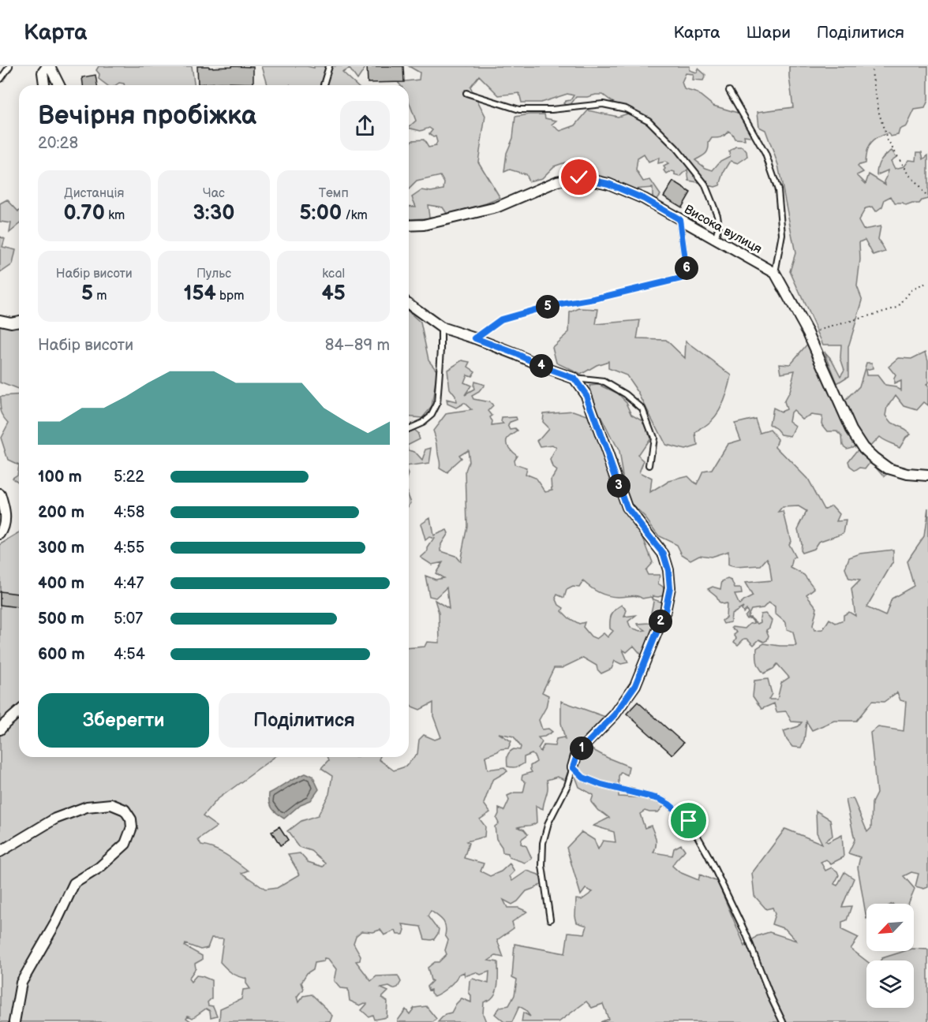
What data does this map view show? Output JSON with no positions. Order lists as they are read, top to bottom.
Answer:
{
  "streets": {
    "street": ["Висока вулиця"]
  },
  "north": "bottom left",
  "page": {
    "header": "Карта",
    "nav": ["Карта", "Шари", "Поділитися"],
    "heading": ["Вечірня пробіжка", "20:28"],
    "stats": [
      ["Дистанція", "0.70 km"],
      ["Час", "3:30"],
      ["Темп", "5:00 /km"],
      ["Набір висоти", "5 m"],
      ["Пульс", "154 bpm"],
      ["kcal", "45"]
    ],
    "pins": [
      "6",
      "5",
      "4",
      "3",
      "2",
      "1"
    ],
    "chart": ["Набір висоти", "84–89 m"],
    "list": [
      {
        "name": "100 m",
        "note": "5:22"
      },
      {
        "name": "200 m",
        "note": "4:58"
      },
      {
        "name": "300 m",
        "note": "4:55"
      },
      {
        "name": "400 m",
        "note": "4:47"
      },
      {
        "name": "500 m",
        "note": "5:07"
      },
      {
        "name": "600 m",
        "note": "4:54"
      }
    ],
    "buttons": ["Зберегти", "Поділитися"]
  }
}
